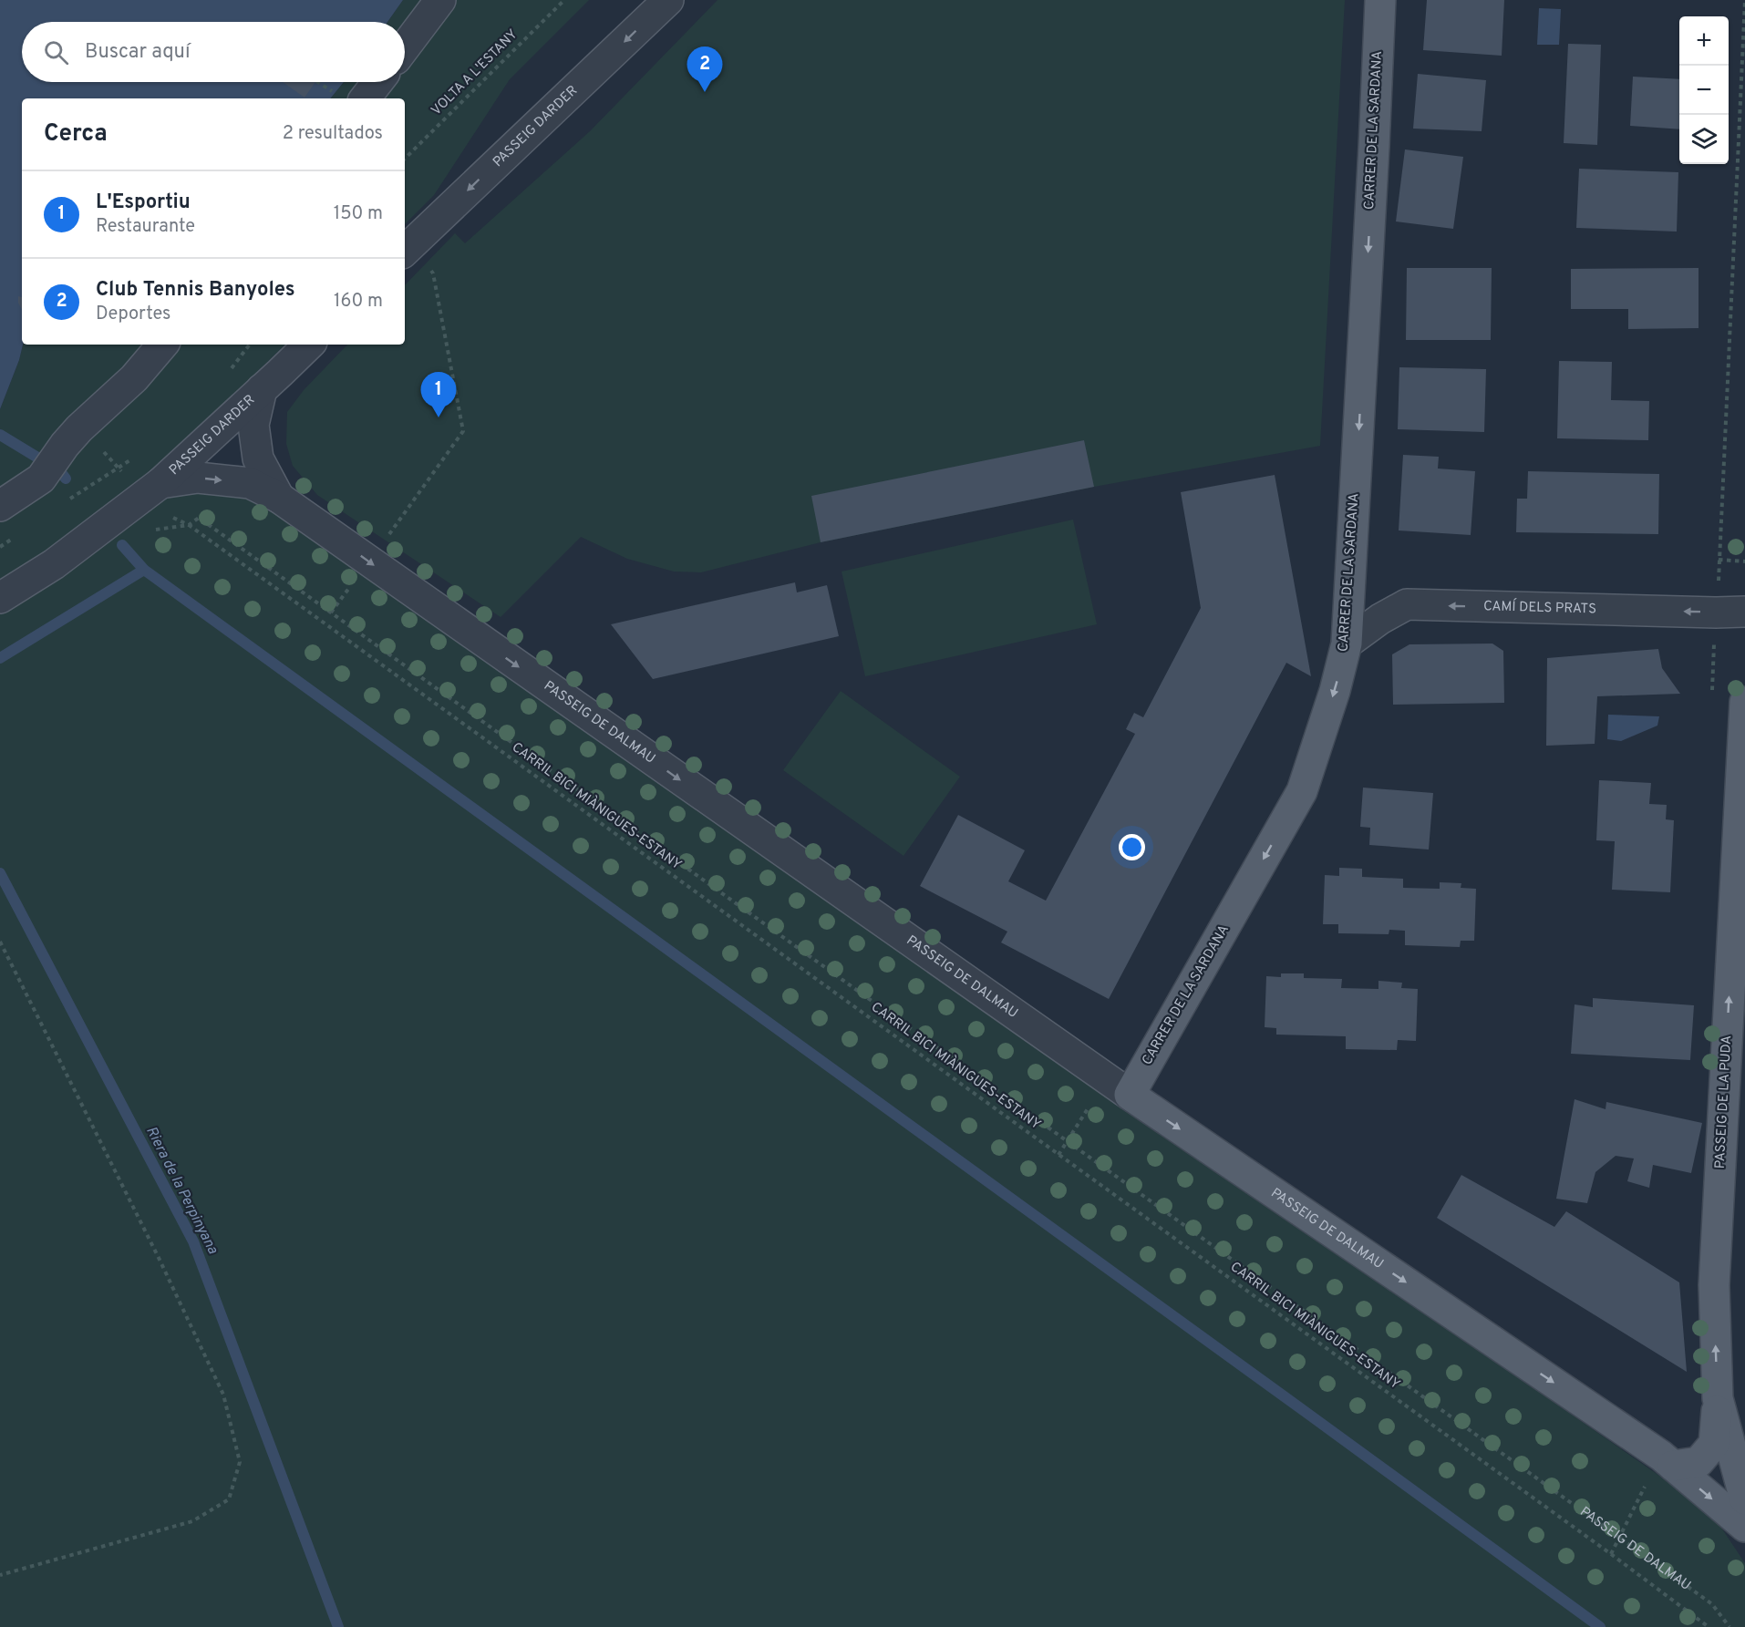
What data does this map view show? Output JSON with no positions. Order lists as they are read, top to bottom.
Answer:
{
  "streets": {
    "main road": ["CARRER DE LA SARDANA", "PASSEIG DE DALMAU", "PASSEIG DE LA PUDA"],
    "street": ["PASSEIG DARDER", "CAMÍ DELS PRATS"],
    "path": ["VOLTA A L'ESTANY", "CARRIL BICI MIÀNIGUES-ESTANY"]
  },
  "crossings": [
    ["PASSEIG DARDER", "PASSEIG DE DALMAU"],
    ["CARRER DE LA SARDANA", "CAMÍ DELS PRATS"],
    ["CARRER DE LA SARDANA", "PASSEIG DE DALMAU"]
  ],
  "one_way": [
    "PASSEIG DARDER",
    "CARRER DE LA SARDANA",
    "CAMÍ DELS PRATS",
    "PASSEIG DE DALMAU",
    "PASSEIG DE LA PUDA"
  ],
  "water": ["Riera de la Perpinyana"],
  "page": {
    "map_buttons": ["+", "−"],
    "search": "Buscar aquí",
    "pins": ["2", "1"],
    "heading": ["Cerca", "2 resultados"],
    "list": [
      {
        "mark": "1",
        "name": "L'Esportiu",
        "note": "Restaurante",
        "value": "150 m"
      },
      {
        "mark": "2",
        "name": "Club Tennis Banyoles",
        "note": "Deportes",
        "value": "160 m"
      }
    ]
  }
}
